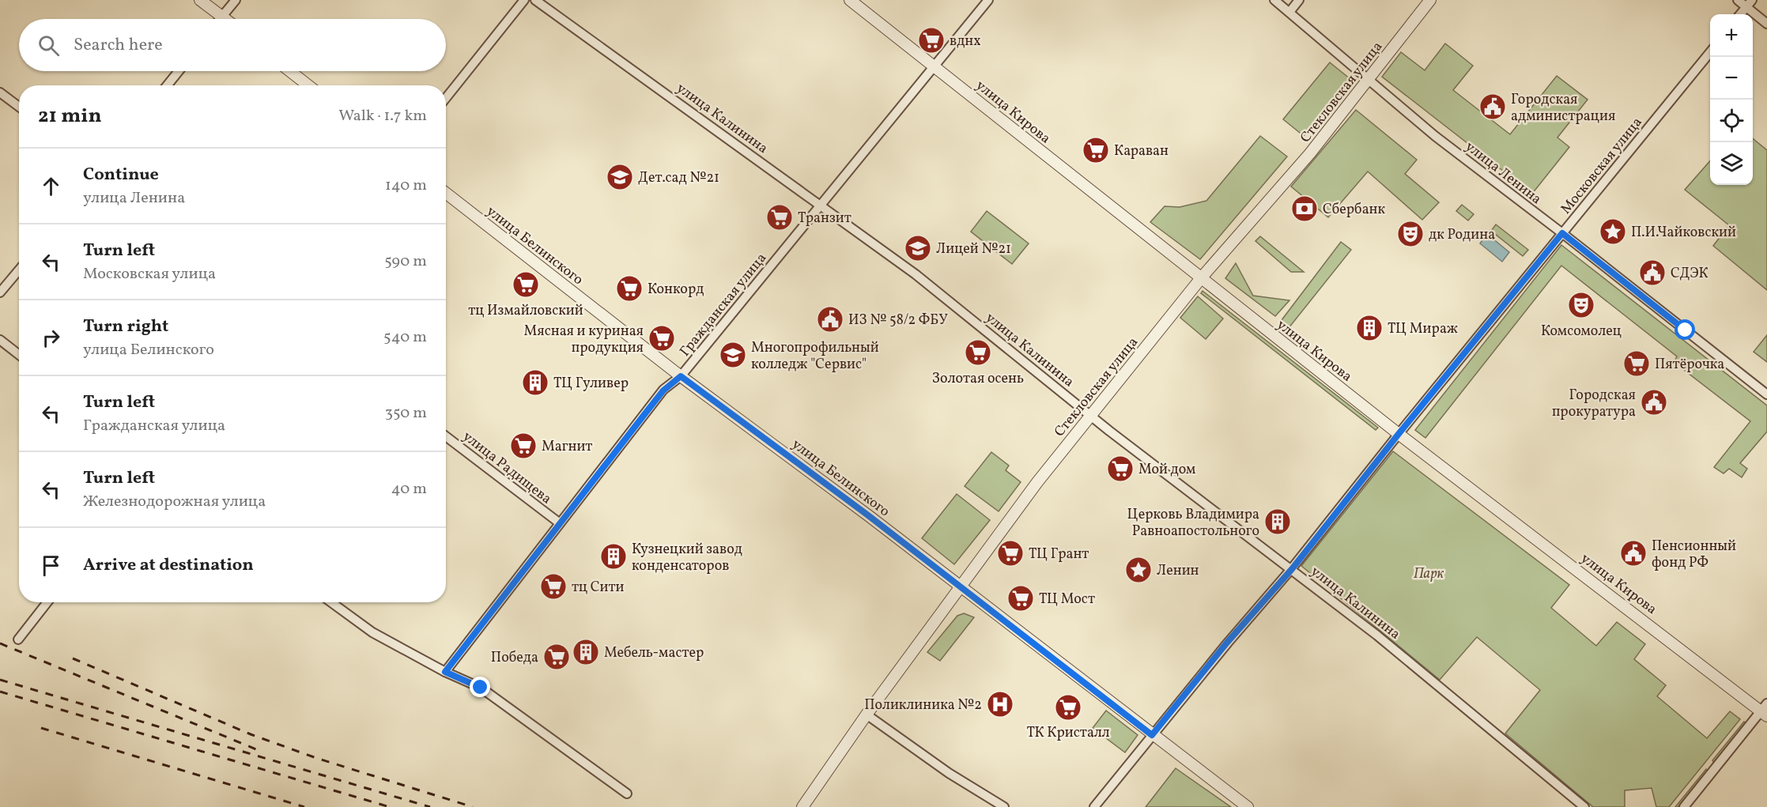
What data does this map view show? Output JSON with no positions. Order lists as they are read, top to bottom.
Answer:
{
  "streets": {
    "street": [
      "Стекловская улица",
      "улица Кирова",
      "улица Калинина",
      "Московская улица",
      "улица Ленина",
      "улица Белинского",
      "Гражданская улица",
      "улица Радищева"
    ]
  },
  "crossings": [
    ["Стекловская улица", "улица Кирова"],
    ["Стекловская улица", "улица Калинина"],
    ["Стекловская улица", "улица Ленина"],
    ["Стекловская улица", "улица Белинского"],
    ["улица Кирова", "Московская улица"],
    ["улица Кирова", "Гражданская улица"],
    ["улица Калинина", "Московская улица"],
    ["улица Калинина", "Гражданская улица"],
    ["Московская улица", "улица Ленина"],
    ["Московская улица", "улица Белинского"],
    ["улица Белинского", "Гражданская улица"],
    ["Гражданская улица", "улица Радищева"]
  ],
  "parks": ["Парк"],
  "places": {
    "supermarket": [
      "вднх",
      "Караван",
      "Транзит",
      "тц Измайловский",
      "Конкорд",
      "Мясная и куриная продукция",
      "Золотая осень",
      "Пятёрочка",
      "Магнит",
      "Мой дом",
      "ТЦ Грант",
      "тц Сити",
      "ТЦ Мост",
      "Победа",
      "ТК Кристалл"
    ],
    "public building": [
      "Городская администрация",
      "СДЭК",
      "ИЗ № 58/2 ФБУ",
      "Городская прокуратура",
      "Пенсионный фонд РФ"
    ],
    "school or university": ["Дет.сад №21", "Лицей №21", "Многопрофильный колледж \"Сервис\""],
    "bank": ["Сбербанк"],
    "place": ["П.И.Чайковский", "Ленин"],
    "theatre": ["дк Родина", "Комсомолец"],
    "building": [
      "ТЦ Мираж",
      "ТЦ Гуливер",
      "Церковь Владимира Равноапостольного",
      "Кузнецкий завод конденсаторов",
      "Мебель-мастер"
    ],
    "hospital": ["Поликлиника №2"]
  },
  "page": {
    "map_buttons": ["+", "−"],
    "search": "Search here",
    "heading": ["21 min", "Walk · 1.7 km"],
    "list": [
      ["Continue", "улица Ленина", "140 m"],
      ["Turn left", "Московская улица", "590 m"],
      ["Turn right", "улица Белинского", "540 m"],
      ["Turn left", "Гражданская улица", "350 m"],
      ["Turn left", "Железнодорожная улица", "40 m"],
      "Arrive at destination"
    ]
  }
}
